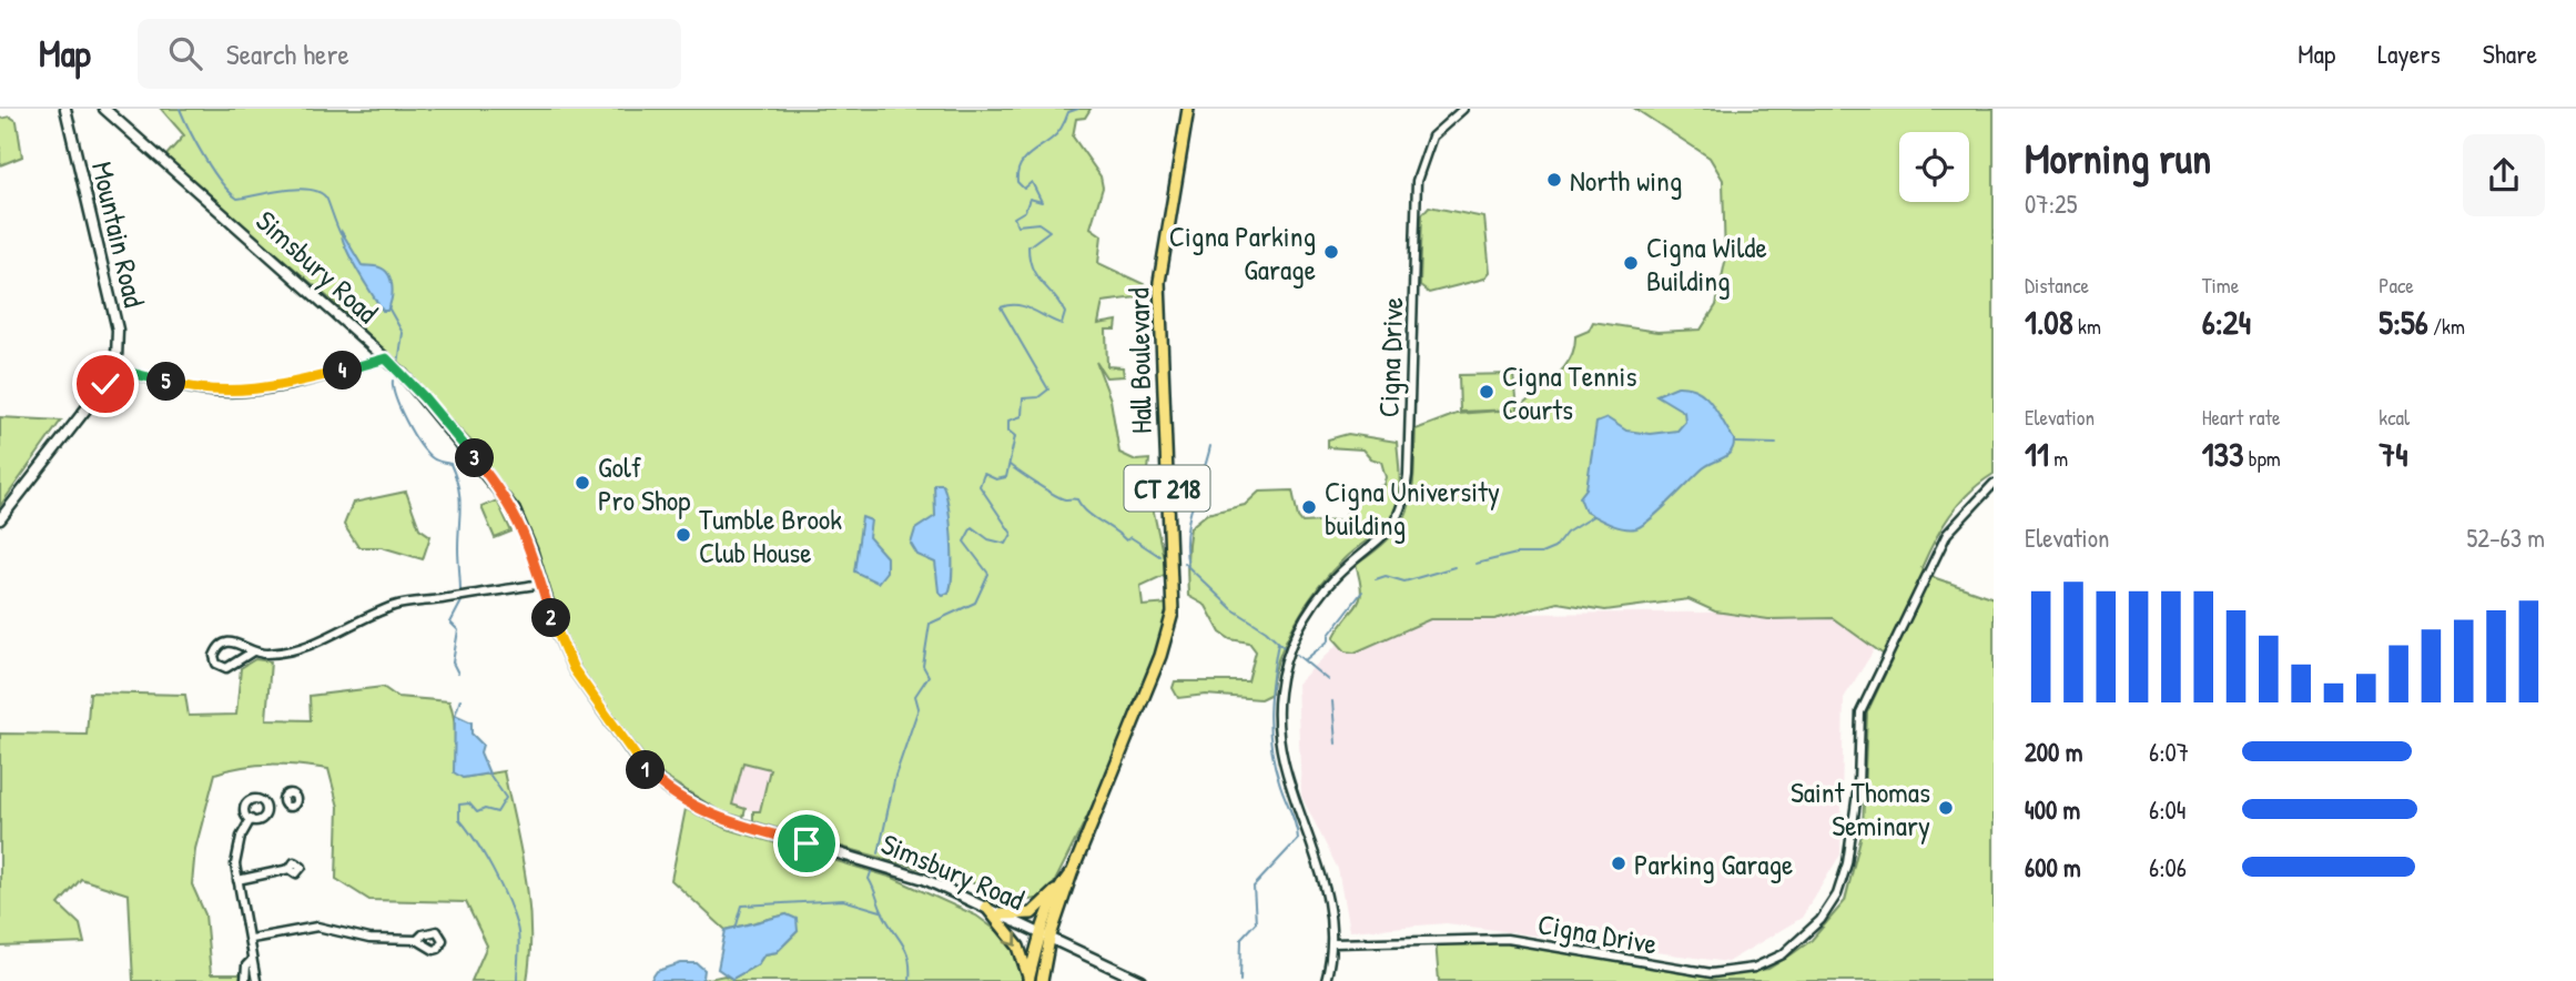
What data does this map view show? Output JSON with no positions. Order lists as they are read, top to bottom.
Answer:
{
  "streets": {
    "main road": [
      "Mountain Road",
      "Simsbury Road",
      "Hall Boulevard",
      "CT 218"
    ],
    "street": ["Cigna Drive"]
  },
  "crossings": [
    ["Simsbury Road", "Hall Boulevard"],
    ["Simsbury Road", "CT 218"],
    ["Hall Boulevard", "CT 218"]
  ],
  "places": [
    "North wing",
    "Cigna Parking Garage",
    "Cigna Wilde Building",
    "Cigna Tennis Courts",
    "Golf Pro Shop",
    "Cigna University building",
    "Tumble Brook Club House",
    "Saint Thomas Seminary",
    "Parking Garage"
  ],
  "page": {
    "header": "Map",
    "search": "Search here",
    "nav": ["Map", "Layers", "Share"],
    "heading": ["Morning run", "07:25"],
    "stats": [
      ["Distance", "1.08 km"],
      ["Time", "6:24"],
      ["Pace", "5:56 /km"],
      ["Elevation", "11 m"],
      ["Heart rate", "133 bpm"],
      ["kcal", "74"]
    ],
    "pins": [
      "4",
      "5",
      "3",
      "2",
      "1"
    ],
    "chart": ["Elevation", "52–63 m"],
    "list": [
      {
        "name": "200 m",
        "note": "6:07"
      },
      {
        "name": "400 m",
        "note": "6:04"
      },
      {
        "name": "600 m",
        "note": "6:06"
      }
    ]
  }
}
